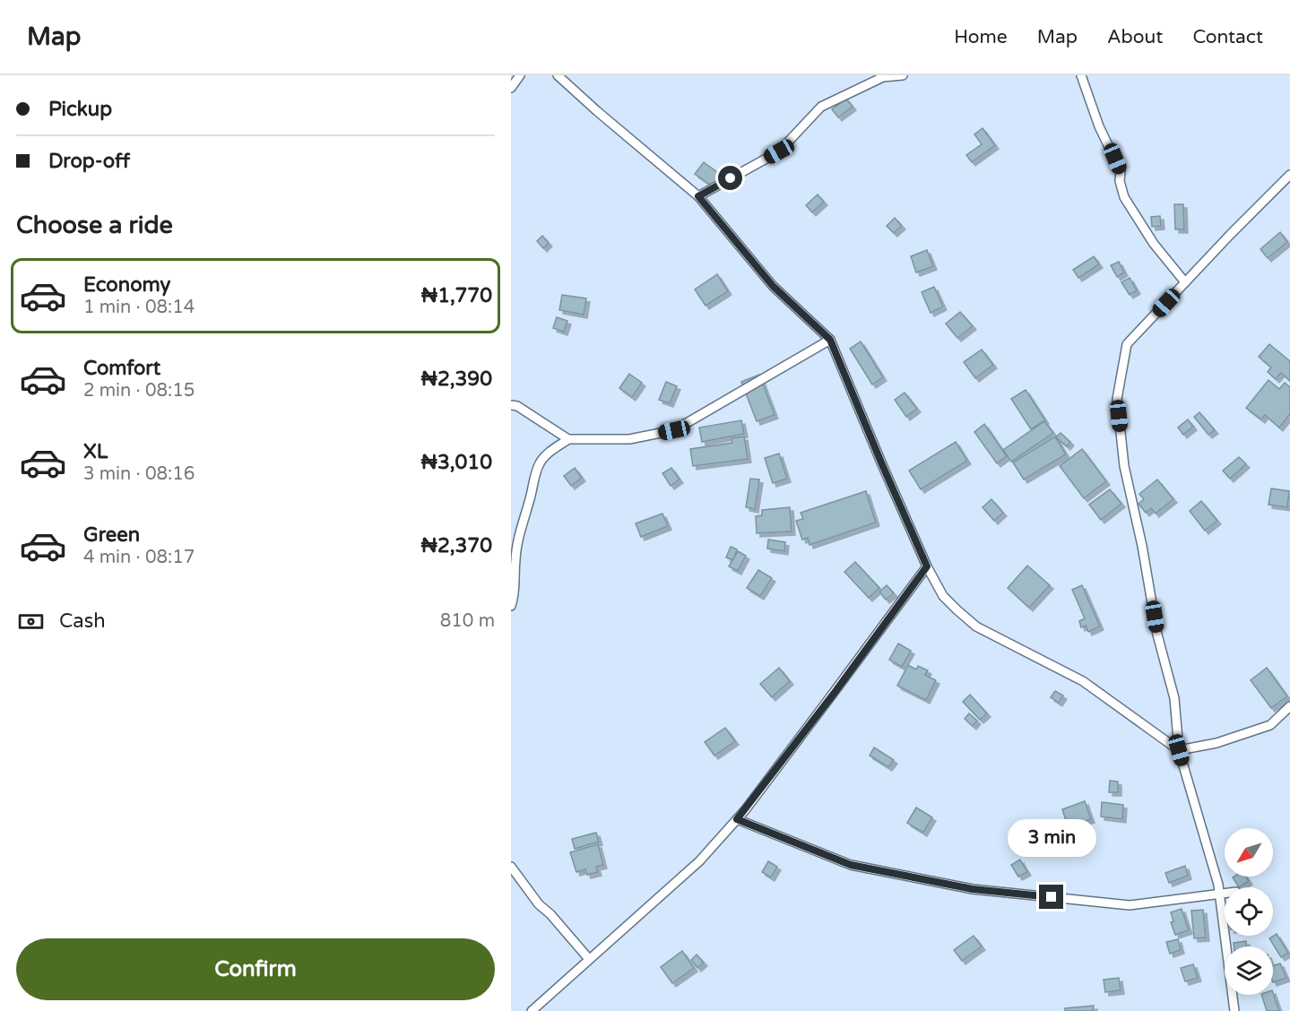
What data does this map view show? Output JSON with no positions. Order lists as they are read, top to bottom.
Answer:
{
  "north": "bottom left",
  "page": {
    "header": "Map",
    "nav": [
      "Home",
      "Map",
      "About",
      "Contact"
    ],
    "banner": ["Pickup", "Drop-off"],
    "heading": "Choose a ride",
    "list": [
      {
        "name": "Economy",
        "note": "1 min · 08:14",
        "value": "₦1,770"
      },
      {
        "name": "Comfort",
        "note": "2 min · 08:15",
        "value": "₦2,390"
      },
      {
        "name": "XL",
        "note": "3 min · 08:16",
        "value": "₦3,010"
      },
      {
        "name": "Green",
        "note": "4 min · 08:17",
        "value": "₦2,370"
      }
    ],
    "pay": ["Cash", "810 m"],
    "bubble": "3 min",
    "buttons": "Confirm"
  }
}
